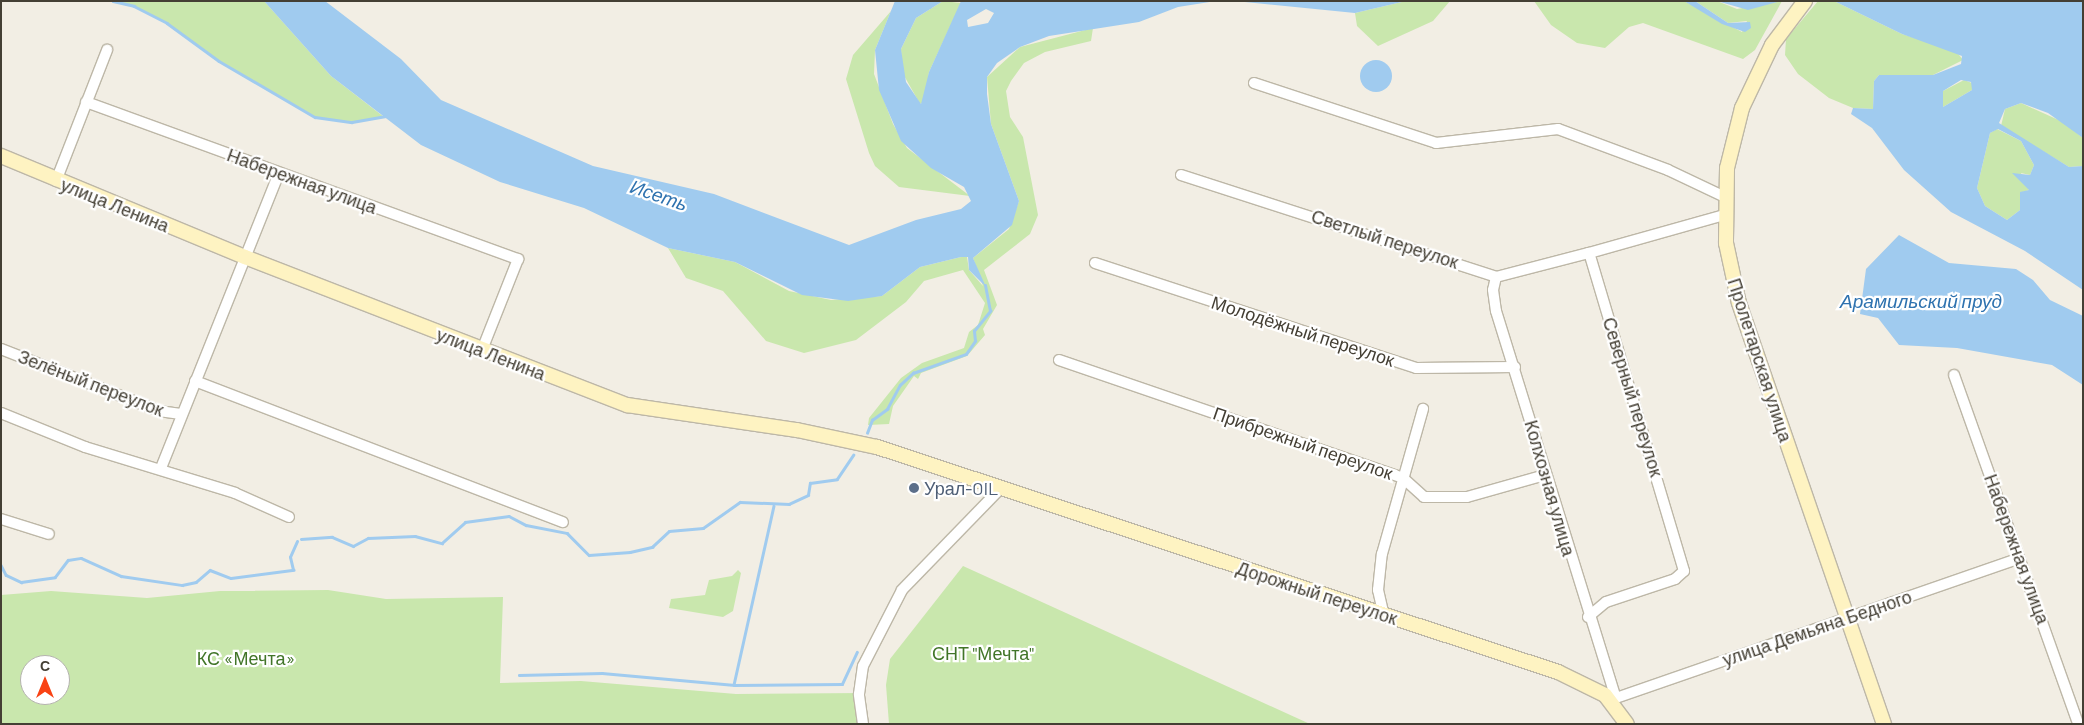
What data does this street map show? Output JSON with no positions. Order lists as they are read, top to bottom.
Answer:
{
  "streets": {
    "main road": ["улица Ленина", "Пролетарская улица", "Дорожный переулок"],
    "street": [
      "Набережная улица",
      "Светлый переулок",
      "Молодёжный переулок",
      "Зелёный переулок",
      "Северный переулок",
      "Прибрежный переулок",
      "Колхозная улица",
      "улица Демьяна Бедного"
    ]
  },
  "crossings": [
    ["Набережная улица", "улица Ленина"],
    ["Набережная улица", "улица Демьяна Бедного"],
    ["улица Ленина", "Дорожный переулок"],
    ["Светлый переулок", "Колхозная улица"],
    ["Молодёжный переулок", "Колхозная улица"],
    ["Пролетарская улица", "улица Демьяна Бедного"],
    ["Северный переулок", "Колхозная улица"],
    ["Прибрежный переулок", "Колхозная улица"],
    ["Колхозная улица", "Дорожный переулок"],
    ["Колхозная улица", "улица Демьяна Бедного"],
    ["Дорожный переулок", "улица Демьяна Бедного"]
  ],
  "water": ["Исеть", "Арамильский пруд"],
  "parks": ["СНТ \"Мечта\"", "КС «Мечта»"],
  "places": ["Урал-OIL"],
  "north": "top"
}
